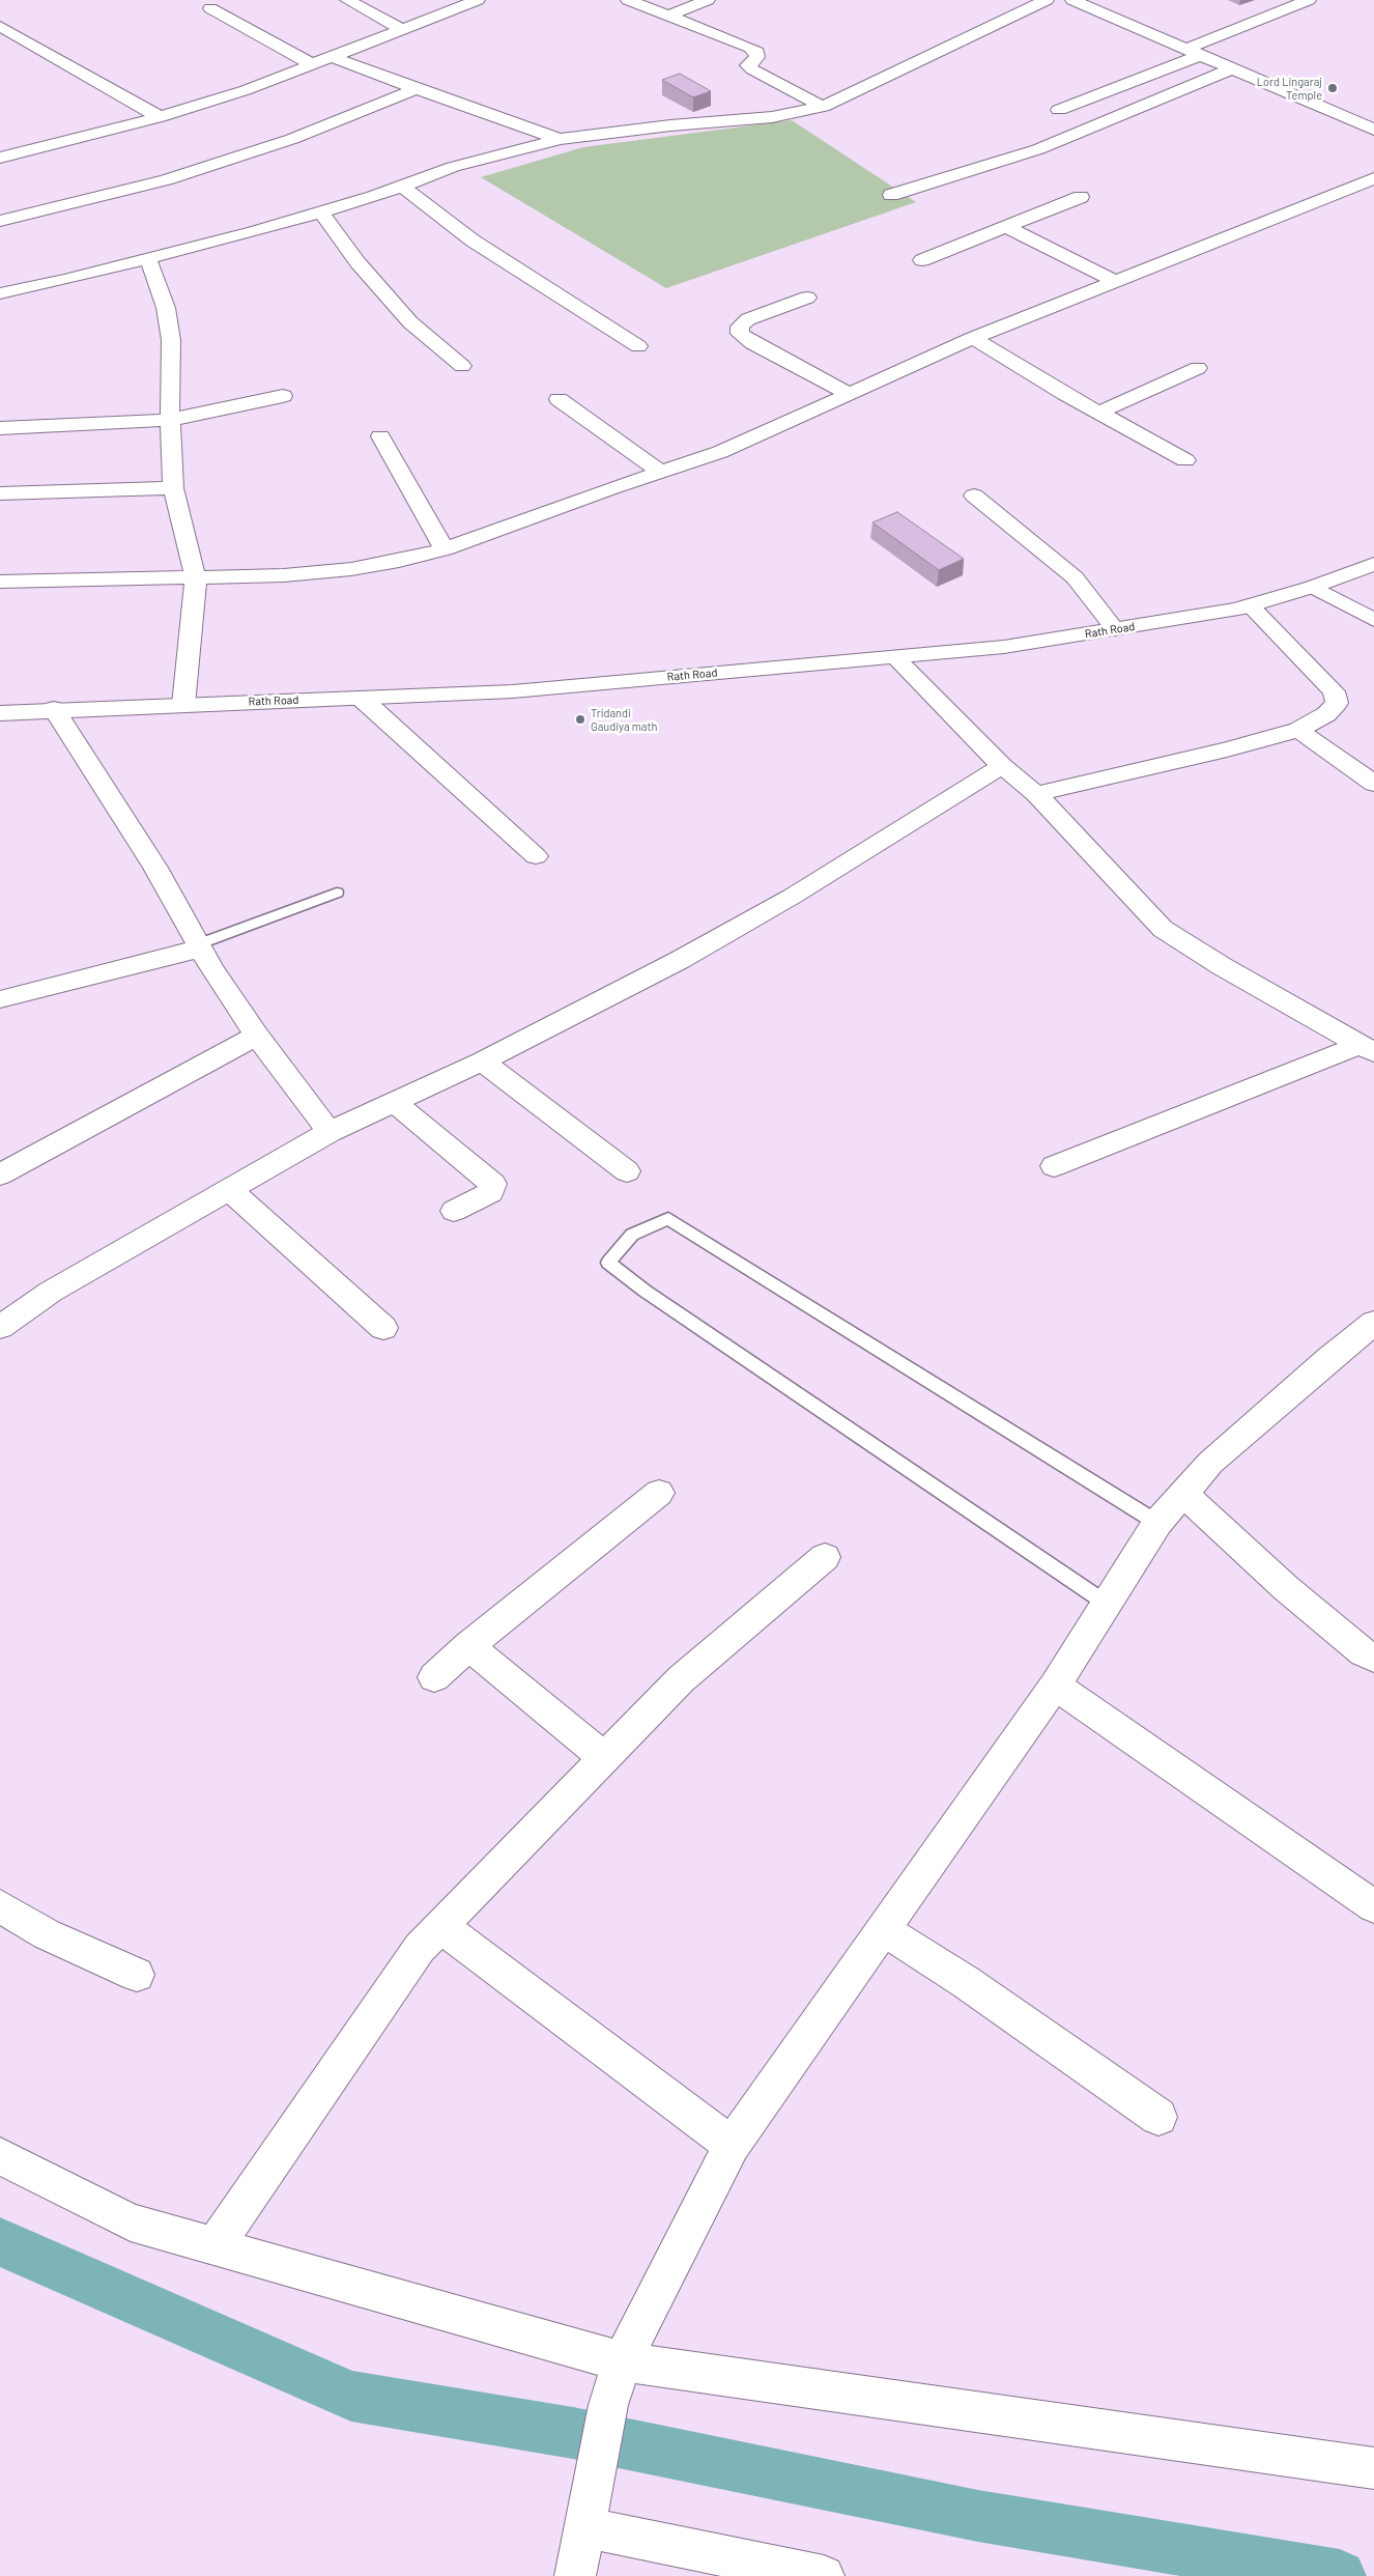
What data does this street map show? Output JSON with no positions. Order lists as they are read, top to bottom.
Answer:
{
  "streets": {
    "street": ["Rath Road"]
  },
  "places": ["Lord Lingaraj Temple", "Tridandi Gaudiya math"]
}
